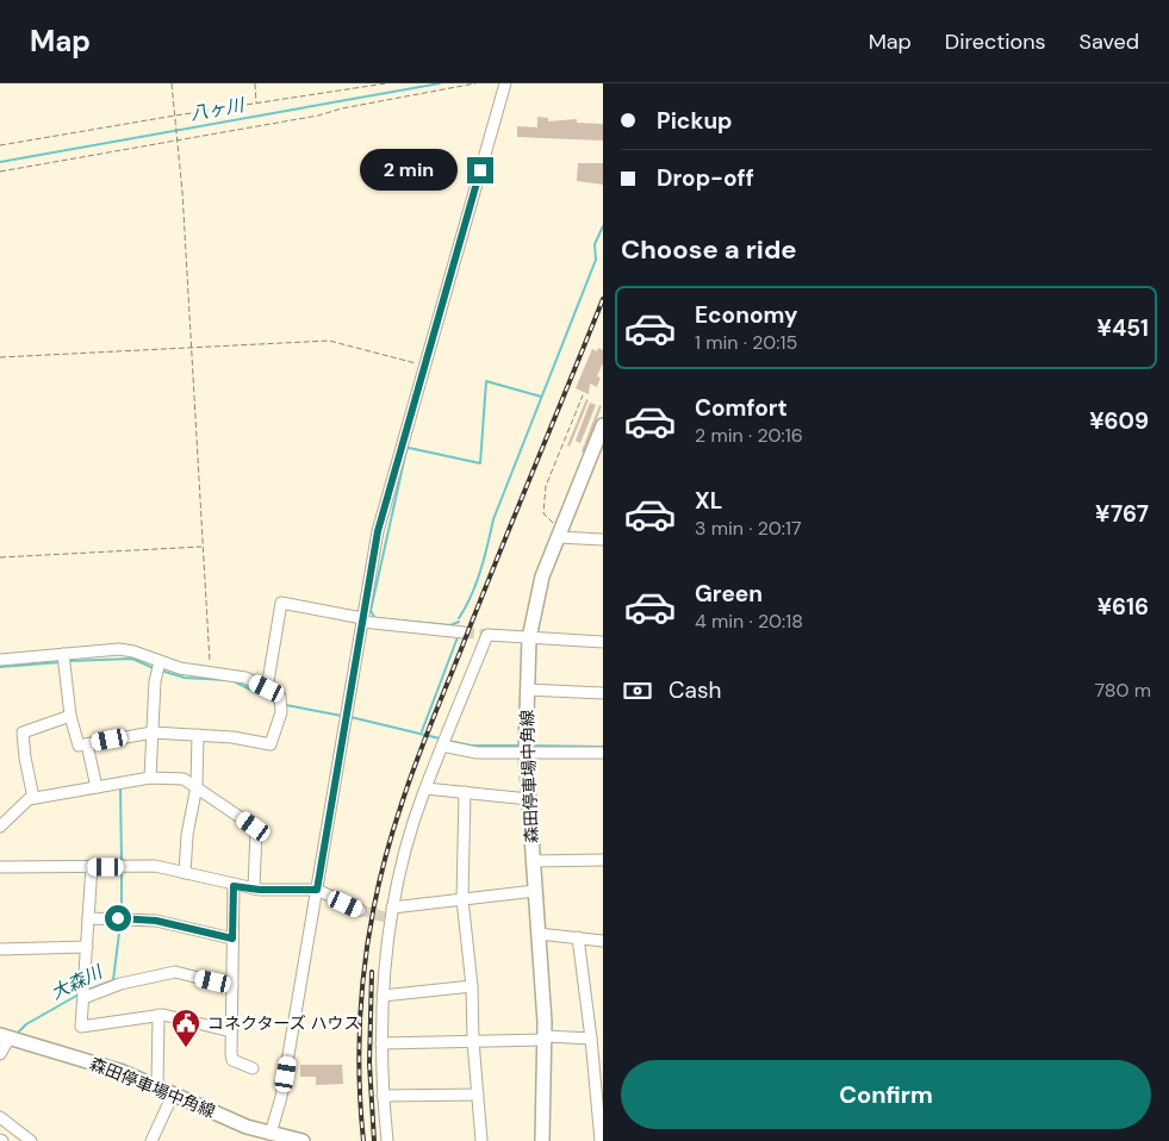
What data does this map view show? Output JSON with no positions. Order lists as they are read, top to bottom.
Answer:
{
  "streets": {
    "main road": ["森田停車場中角線"]
  },
  "water": ["八ヶ川", "大森川"],
  "places": {
    "public building": ["コネクターズ ハウス"]
  },
  "page": {
    "header": "Map",
    "nav": ["Map", "Directions", "Saved"],
    "banner": ["Pickup", "Drop-off"],
    "bubble": "2 min",
    "heading": "Choose a ride",
    "list": [
      {
        "name": "Economy",
        "note": "1 min · 20:15",
        "value": "¥451"
      },
      {
        "name": "Comfort",
        "note": "2 min · 20:16",
        "value": "¥609"
      },
      {
        "name": "XL",
        "note": "3 min · 20:17",
        "value": "¥767"
      },
      {
        "name": "Green",
        "note": "4 min · 20:18",
        "value": "¥616"
      }
    ],
    "pay": ["Cash", "780 m"],
    "buttons": "Confirm"
  }
}
